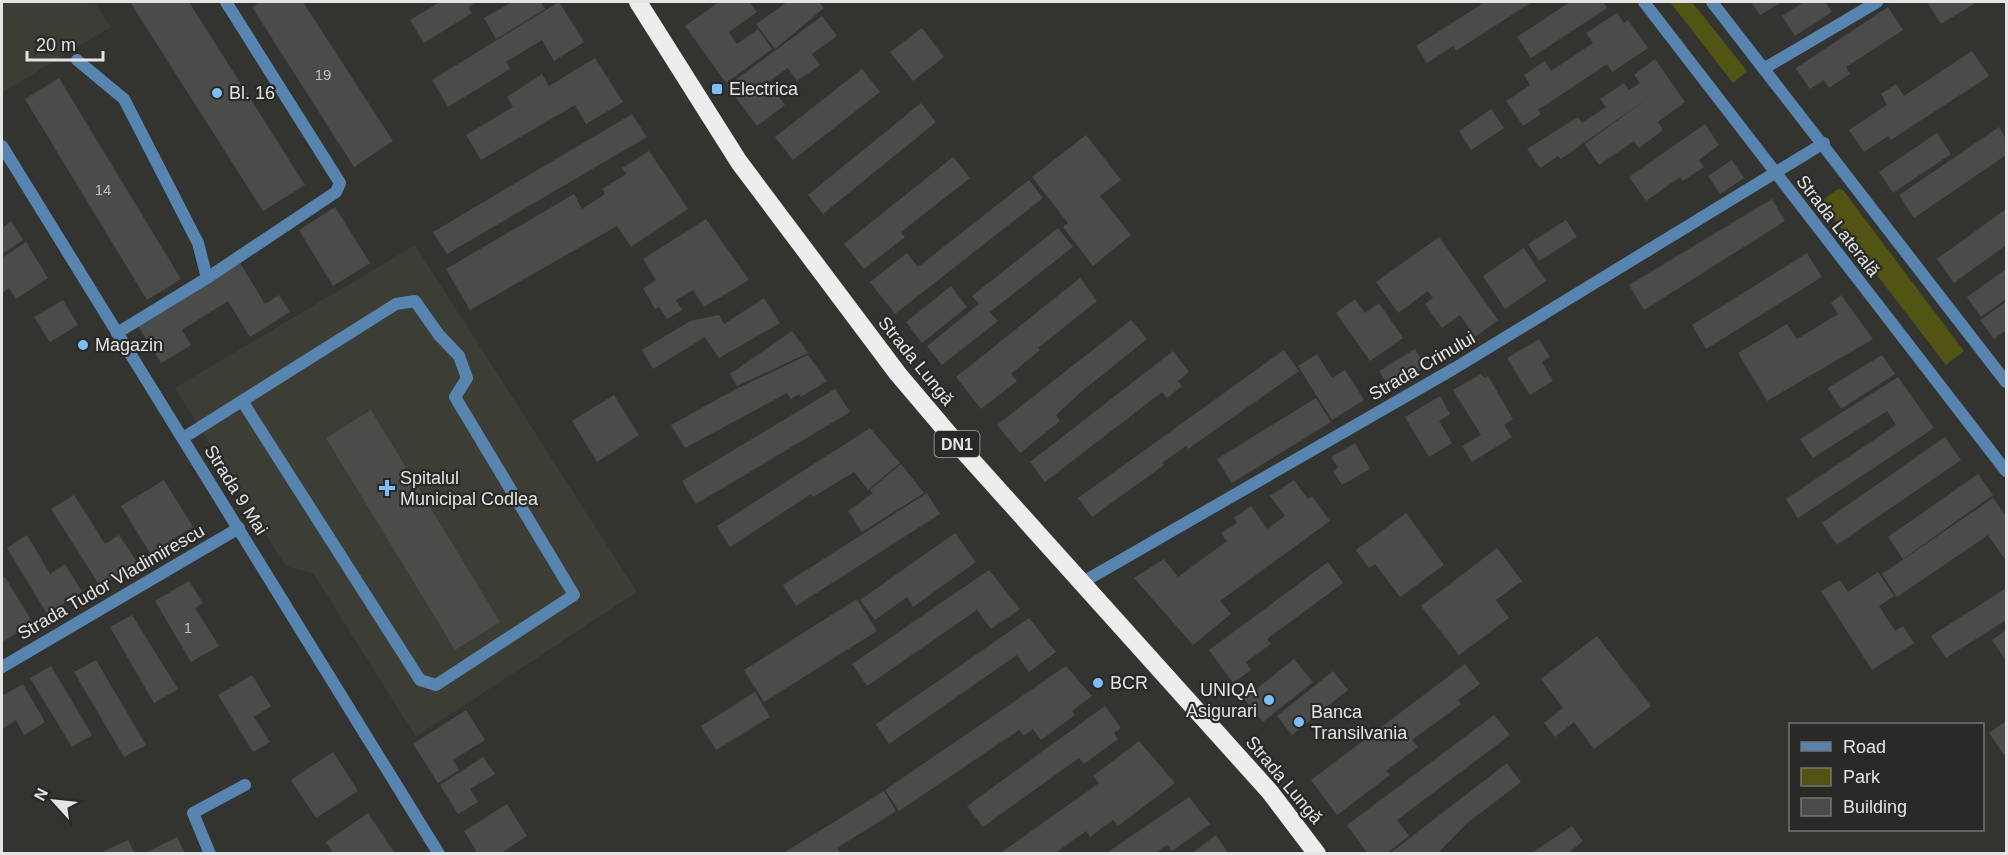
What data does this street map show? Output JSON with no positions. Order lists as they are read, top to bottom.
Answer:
{
  "streets": {
    "highway": ["Strada Lungă", "DN1"],
    "street": [
      "Strada Laterală",
      "Strada Crinului",
      "Strada 9 Mai",
      "Strada Tudor Vladimirescu"
    ]
  },
  "crossings": [
    ["Strada Laterală", "Strada Crinului"],
    ["Strada Lungă", "Strada Crinului"],
    ["Strada 9 Mai", "Strada Tudor Vladimirescu"]
  ],
  "places": {
    "transit": ["Electrica"],
    "other": [
      "Bl. 16",
      "Magazin",
      "BCR",
      "UNIQA Asigurari",
      "Banca Transilvania"
    ],
    "health": ["Spitalul Municipal Codlea"]
  },
  "house_numbers": ["19", "14", "1"],
  "legend": ["Road", "Park", "Building"],
  "scale_bar": "20 m",
  "north": "top left"
}
